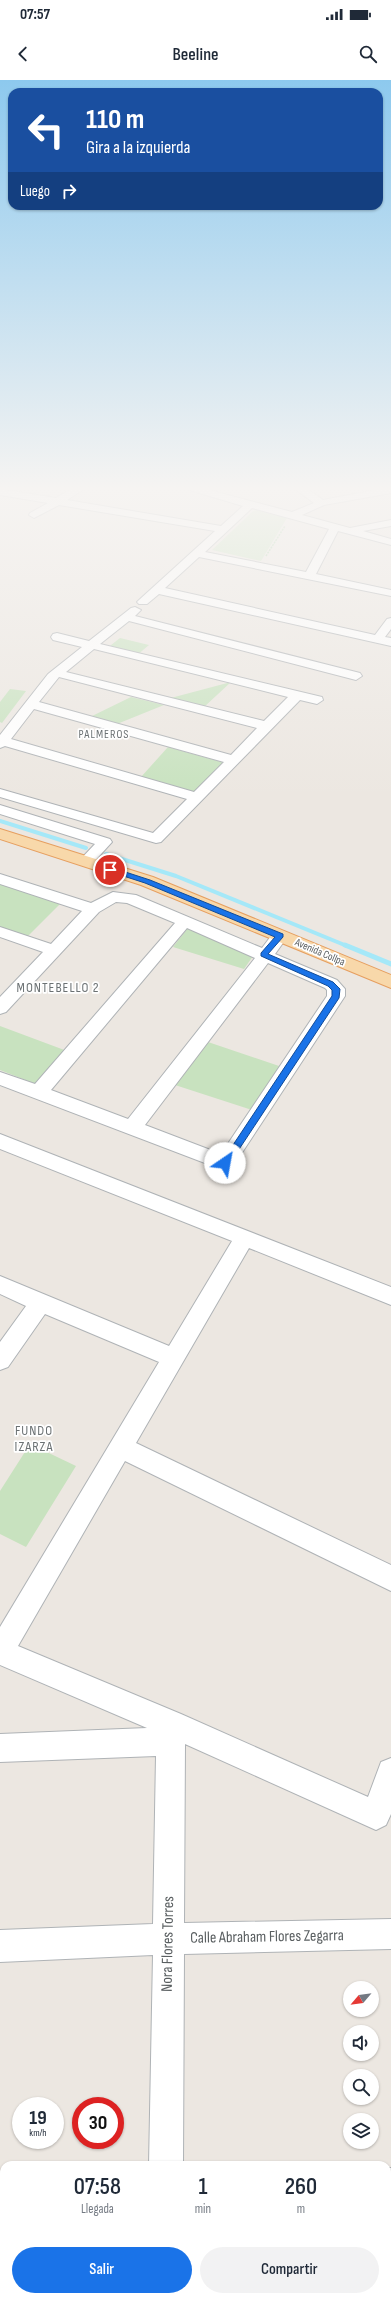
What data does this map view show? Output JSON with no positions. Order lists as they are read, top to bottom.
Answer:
{
  "streets": {
    "main road": ["Avenida Collpa"],
    "street": ["Calle Abraham Flores Zegarra", "Nora Flores Torres"]
  },
  "crossings": [
    ["Calle Abraham Flores Zegarra", "Nora Flores Torres"]
  ],
  "districts": ["PALMEROS", "MONTEBELLO 2", "FUNDO IZARZA"],
  "north": "bottom left",
  "page": {
    "status": "07:57",
    "header": "Beeline",
    "turn": ["110 m", "Gira a la izquierda"],
    "then": "Luego",
    "speed": "19 km/h",
    "limit": "30",
    "eta": [
      "07:58",
      "Llegada",
      "1",
      "min",
      "260",
      "m"
    ],
    "buttons": ["Salir", "Compartir"]
  }
}
